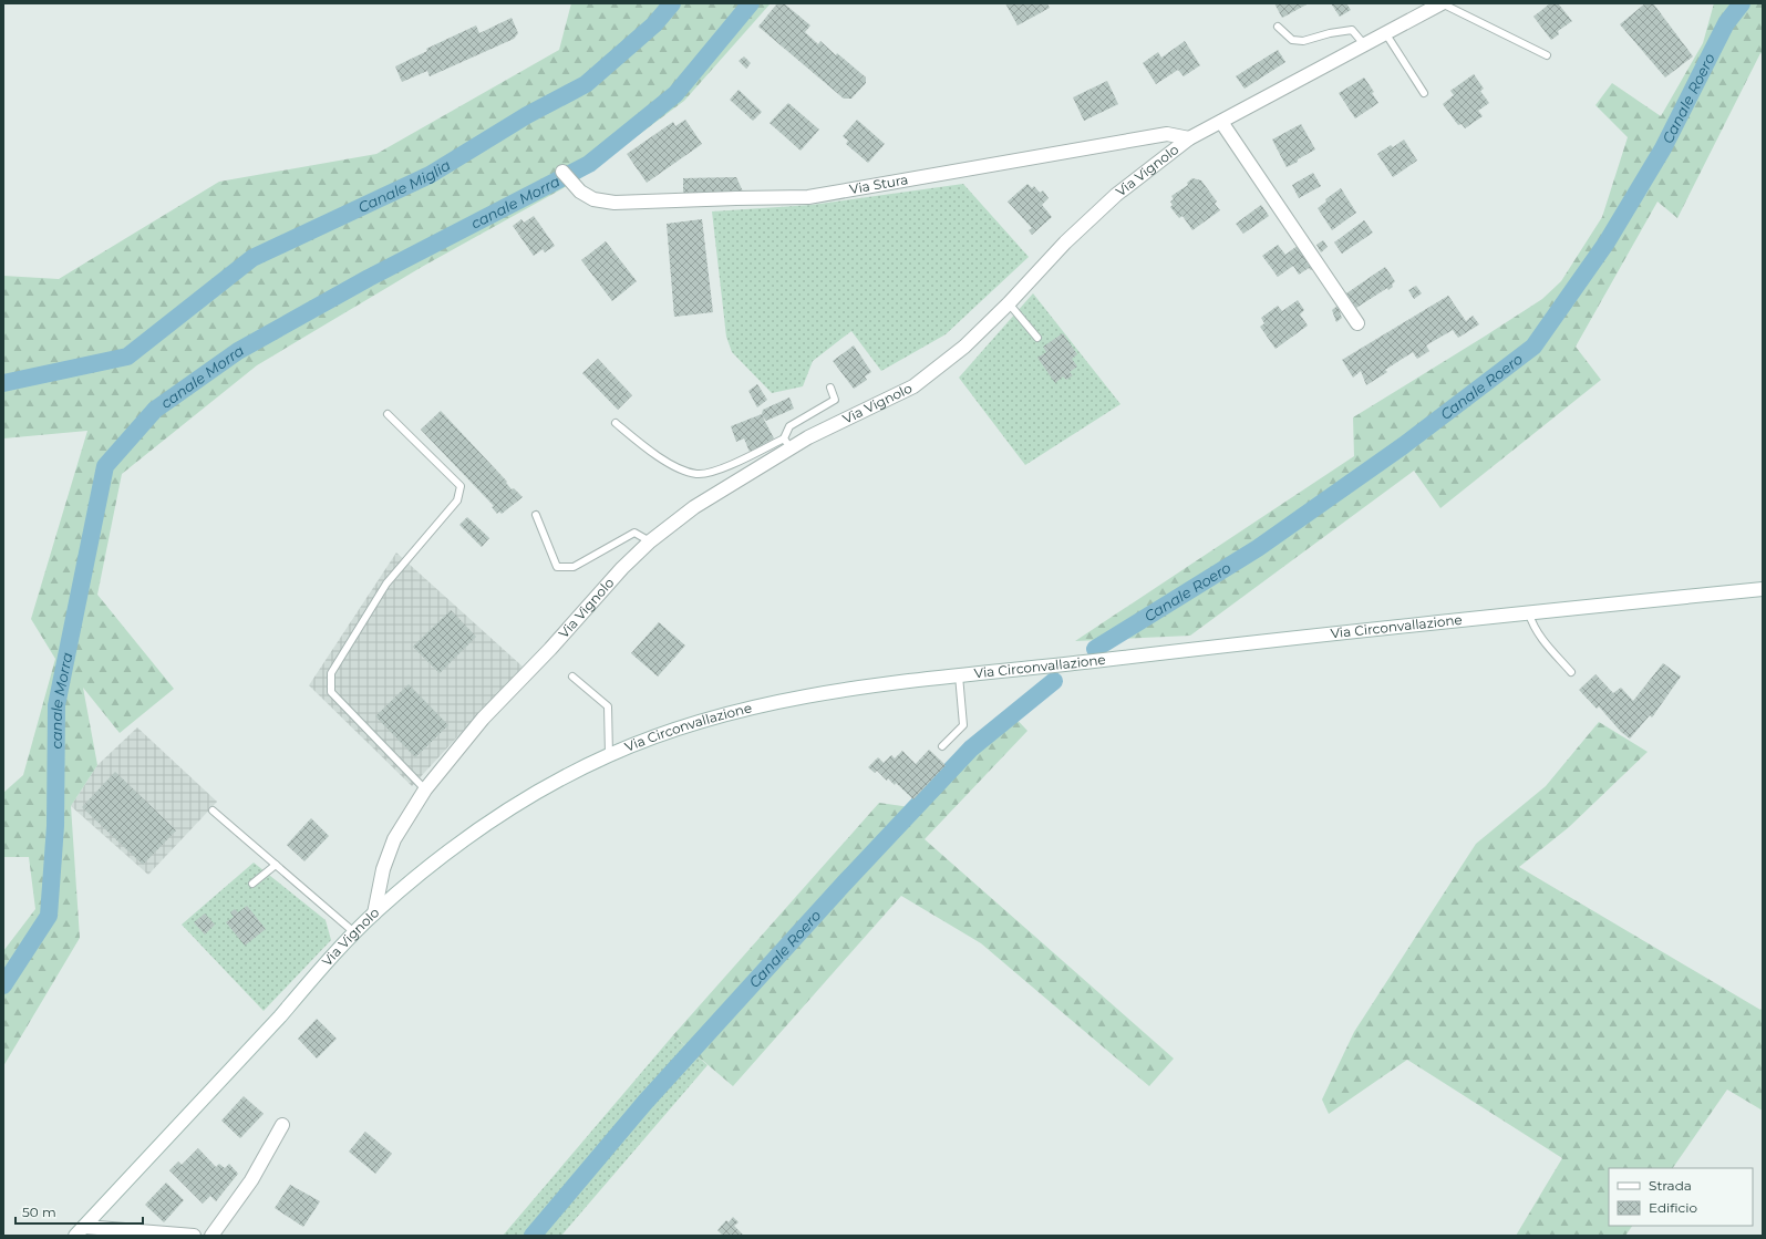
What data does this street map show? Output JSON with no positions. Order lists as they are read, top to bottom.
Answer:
{
  "streets": {
    "street": ["Via Vignolo", "Via Stura", "Via Circonvallazione"]
  },
  "crossings": [
    ["Via Vignolo", "Via Stura"],
    ["Via Vignolo", "Via Circonvallazione"]
  ],
  "water": ["Canale Roero", "Canale Miglia", "canale Morra"],
  "legend": ["Strada", "Edificio"],
  "scale_bar": "50 m"
}
